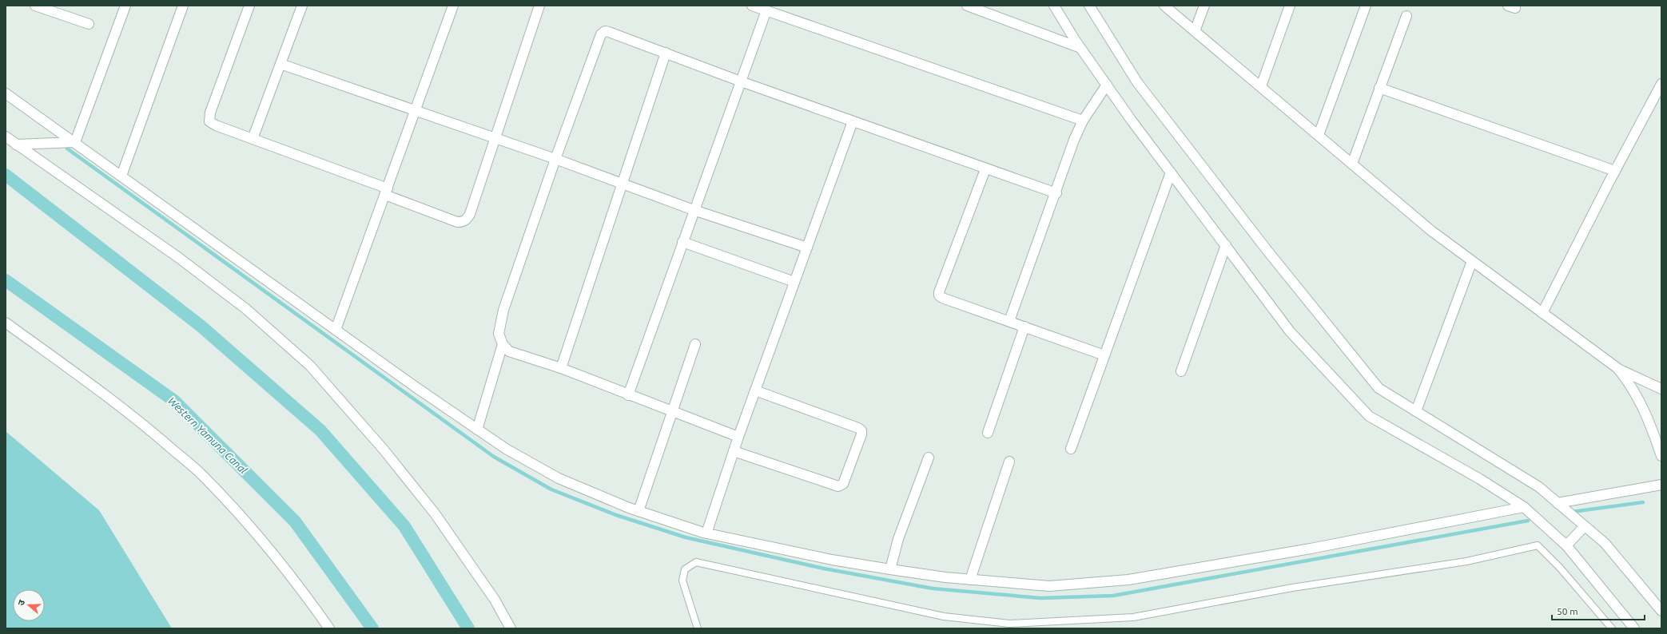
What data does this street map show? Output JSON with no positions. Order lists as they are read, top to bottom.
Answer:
{
  "water": ["Western Yamuna Canal"],
  "scale_bar": "50 m",
  "north": "left"
}
